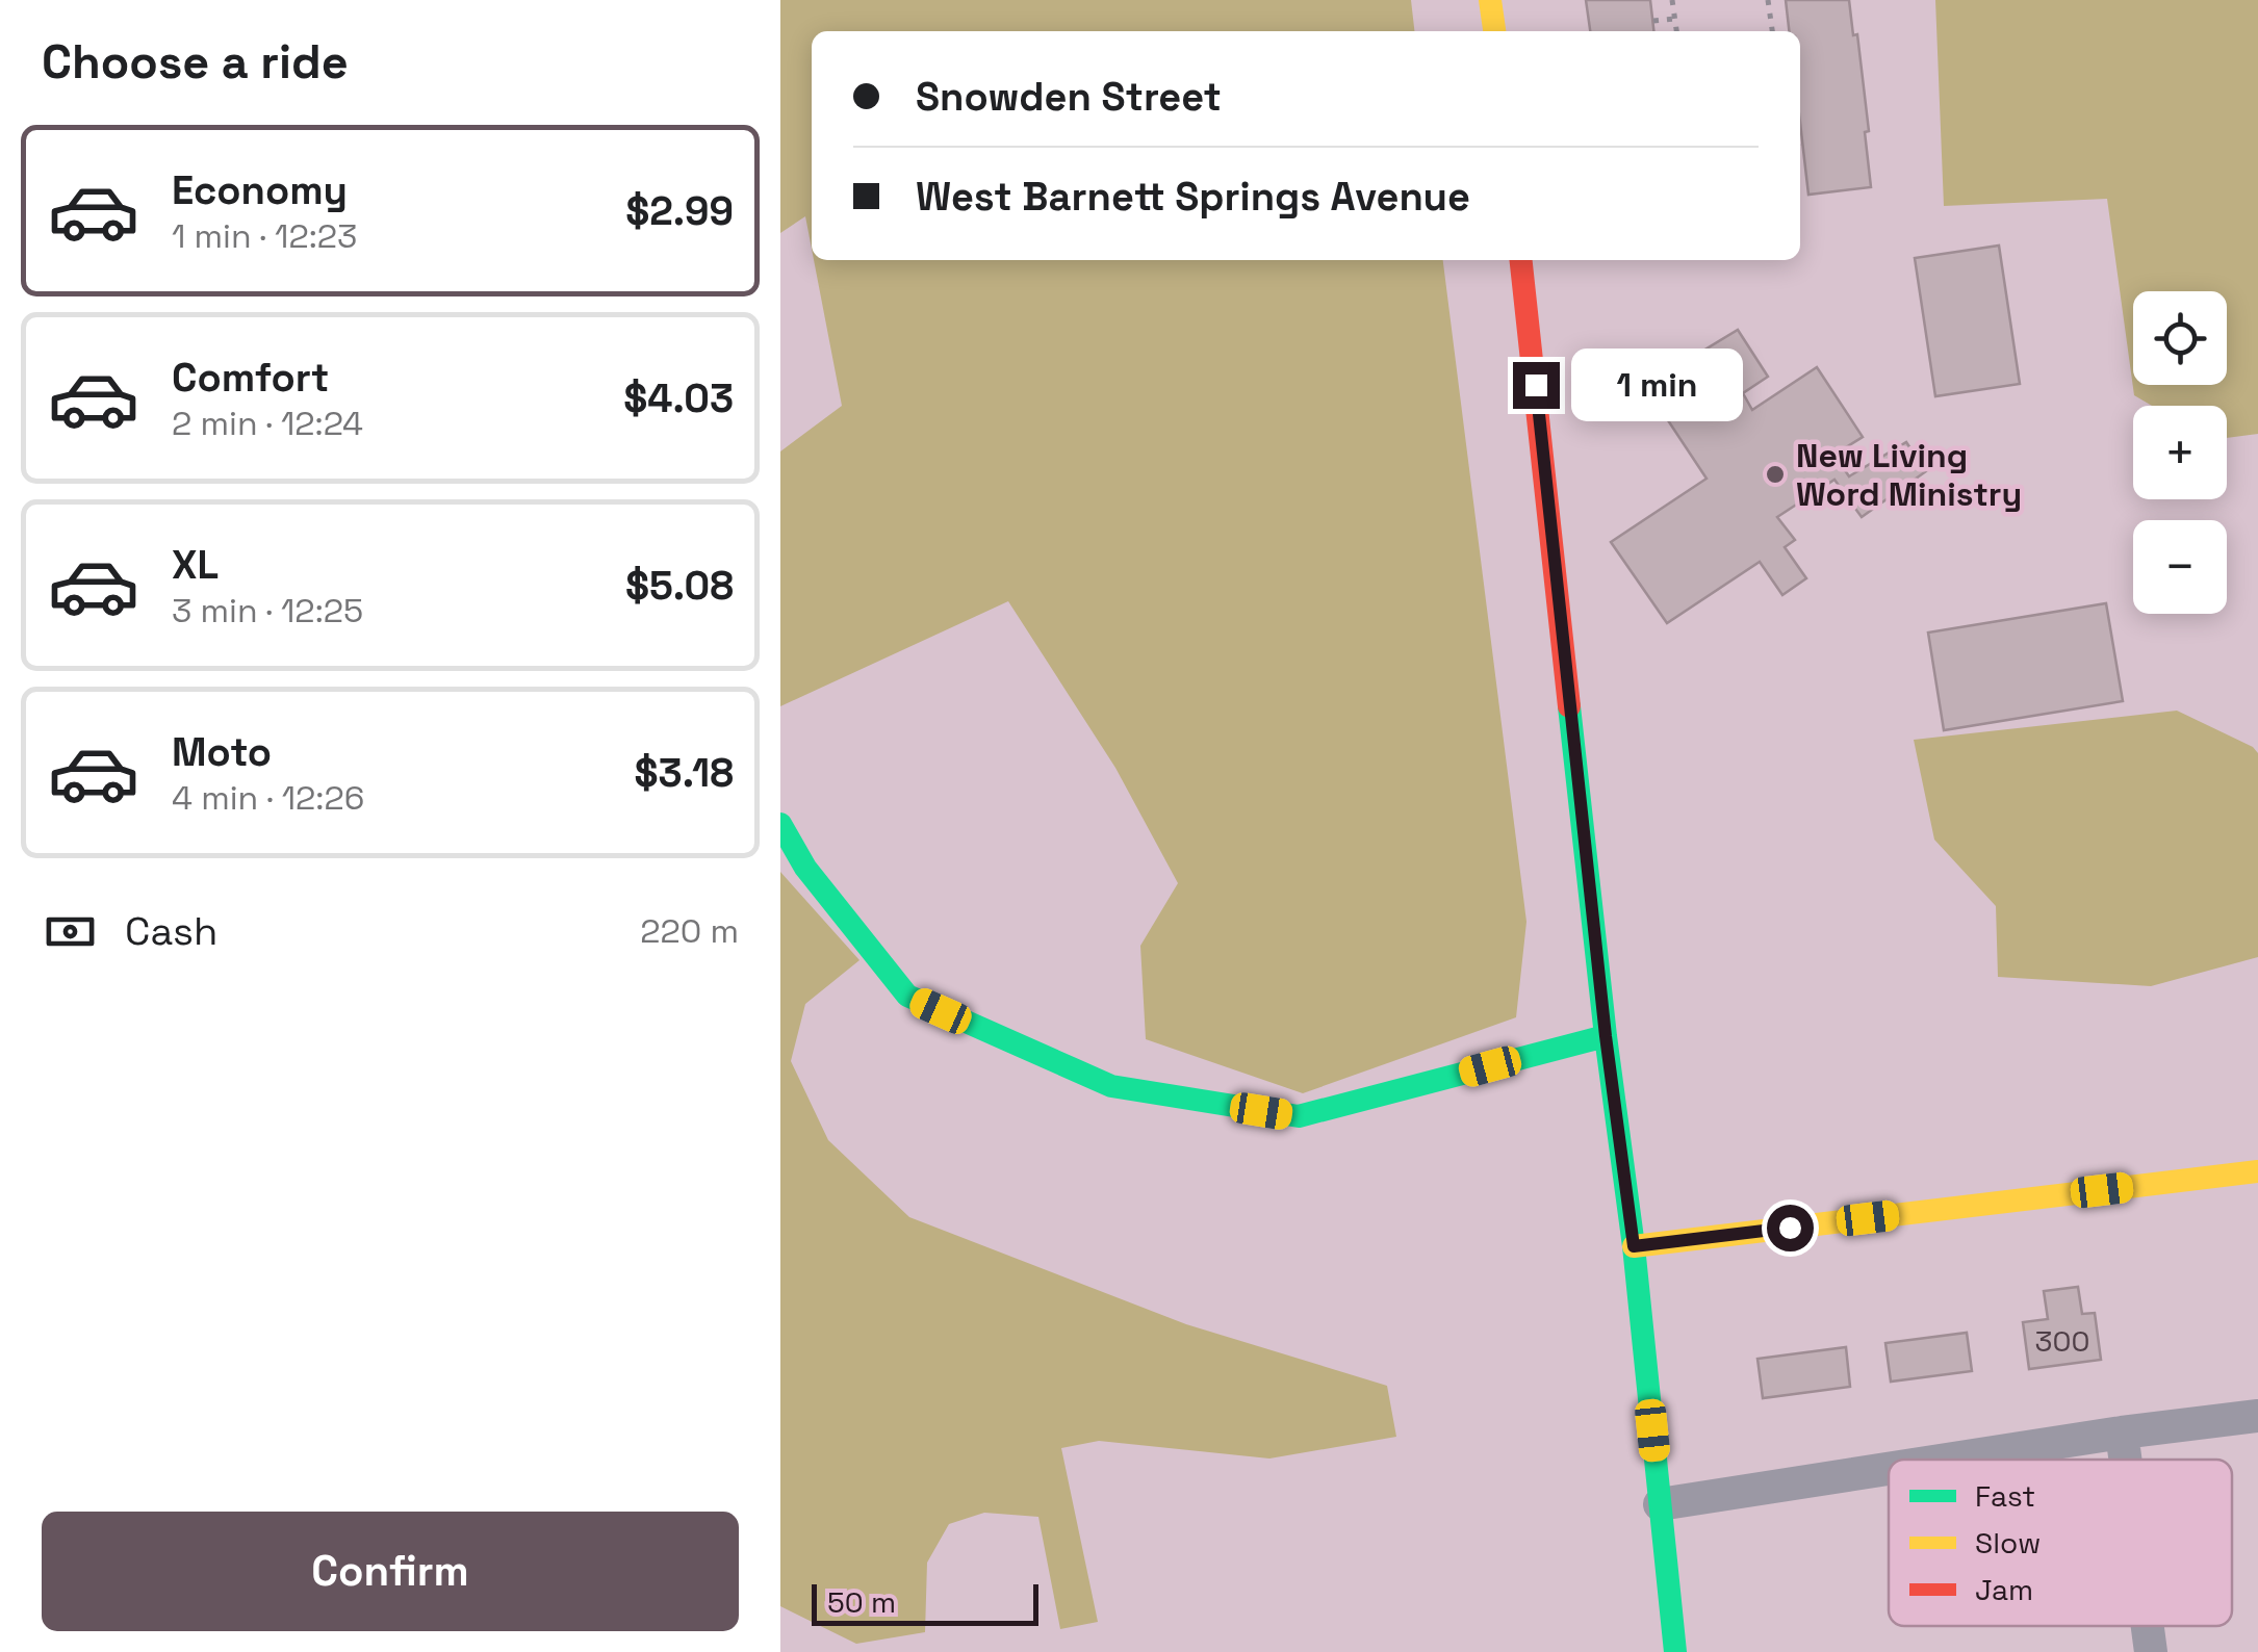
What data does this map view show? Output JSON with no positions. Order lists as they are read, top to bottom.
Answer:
{
  "places": ["New Living Word Ministry"],
  "house_numbers": ["300"],
  "legend": ["Fast", "Slow", "Jam"],
  "scale_bar": "50 m",
  "page": {
    "heading": "Choose a ride",
    "banner": ["Snowden Street", "West Barnett Springs Avenue"],
    "list": [
      {
        "name": "Economy",
        "note": "1 min · 12:23",
        "value": "$2.99"
      },
      {
        "name": "Comfort",
        "note": "2 min · 12:24",
        "value": "$4.03"
      },
      {
        "name": "XL",
        "note": "3 min · 12:25",
        "value": "$5.08"
      },
      {
        "name": "Moto",
        "note": "4 min · 12:26",
        "value": "$3.18"
      }
    ],
    "map_buttons": ["+", "−"],
    "bubble": "1 min",
    "pay": ["Cash", "220 m"],
    "buttons": "Confirm",
    "scale": "50 m"
  }
}
